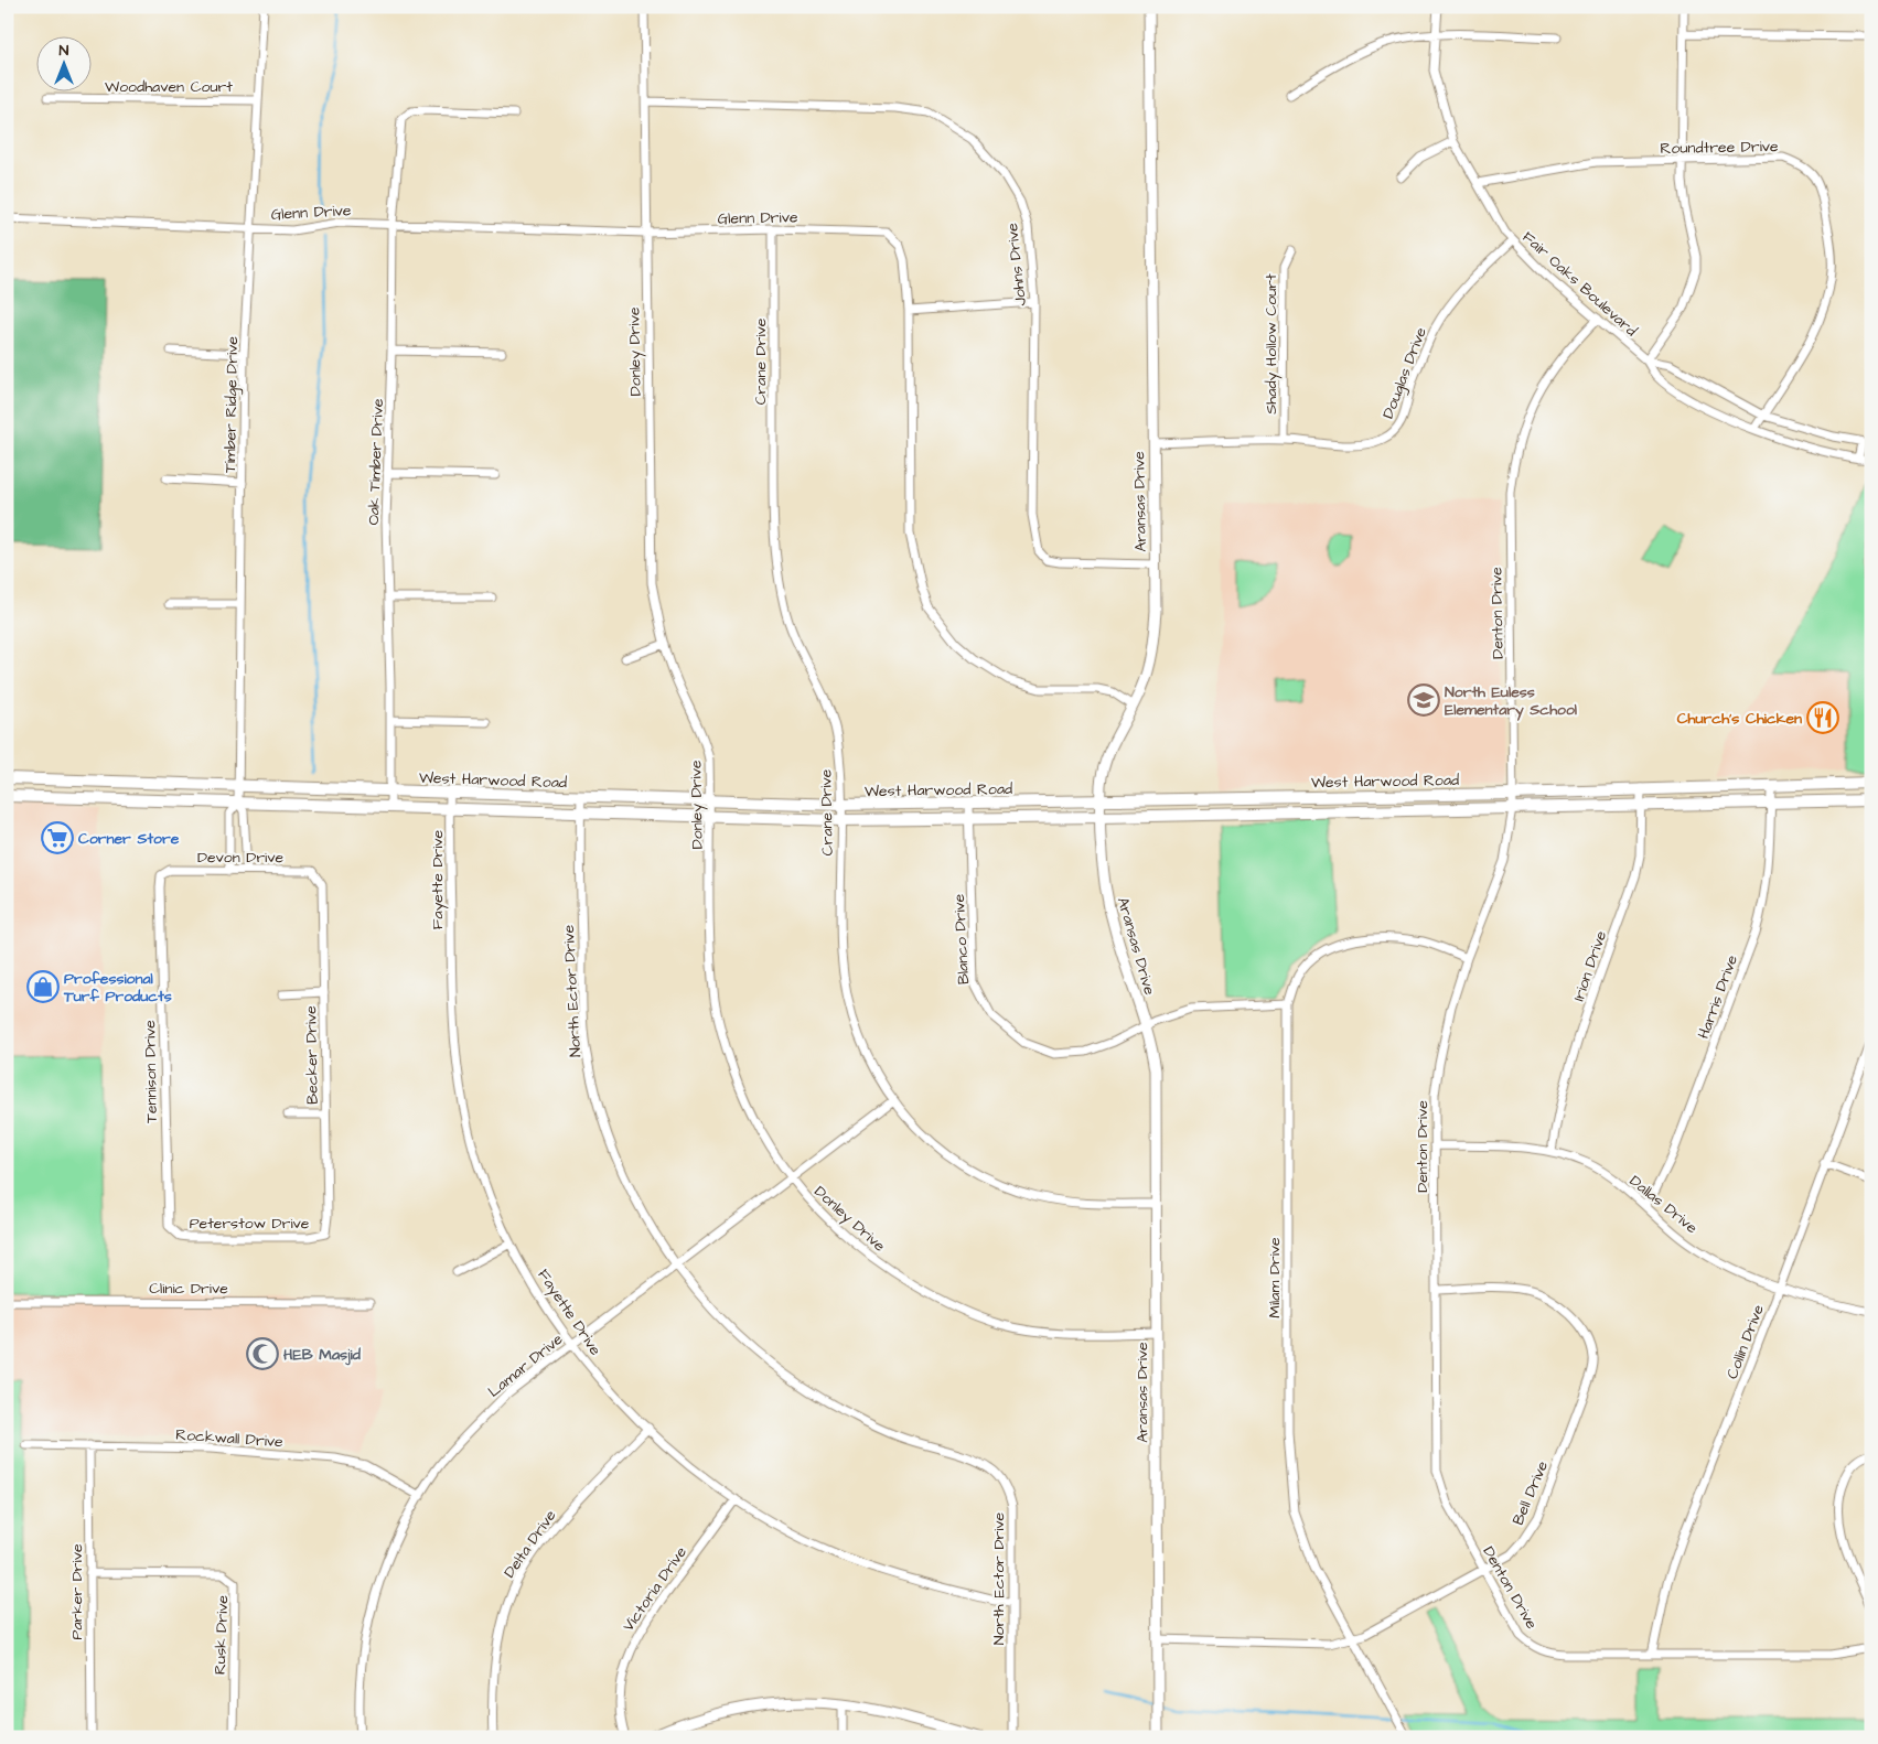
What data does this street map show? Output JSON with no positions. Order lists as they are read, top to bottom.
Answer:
{
  "streets": {
    "main road": ["West Harwood Road"],
    "street": [
      "Woodhaven Court",
      "Roundtree Drive",
      "Glenn Drive",
      "Johns Drive",
      "Fair Oaks Boulevard",
      "Shady Hollow Court",
      "Donley Drive",
      "Crane Drive",
      "Douglas Drive",
      "Timber Ridge Drive",
      "Oak Timber Drive",
      "Aransas Drive",
      "Denton Drive",
      "Devon Drive",
      "Fayette Drive",
      "Blanco Drive",
      "Irion Drive",
      "North Ector Drive",
      "Harris Drive",
      "Becker Drive",
      "Tennison Drive",
      "Dallas Drive",
      "Peterstow Drive",
      "Milam Drive",
      "Clinic Drive",
      "Collin Drive",
      "Lamar Drive",
      "Rockwall Drive",
      "Bell Drive",
      "Delta Drive",
      "Victoria Drive",
      "Parker Drive",
      "Rusk Drive"
    ]
  },
  "crossings": [
    ["Woodhaven Court", "Timber Ridge Drive"],
    ["Roundtree Drive", "Fair Oaks Boulevard"],
    ["Glenn Drive", "Donley Drive"],
    ["Glenn Drive", "Crane Drive"],
    ["Glenn Drive", "Timber Ridge Drive"],
    ["Glenn Drive", "Oak Timber Drive"],
    ["Glenn Drive", "Aransas Drive"],
    ["Johns Drive", "Donley Drive"],
    ["Johns Drive", "Aransas Drive"],
    ["Fair Oaks Boulevard", "Douglas Drive"],
    ["Fair Oaks Boulevard", "Denton Drive"],
    ["Shady Hollow Court", "Douglas Drive"],
    ["Donley Drive", "Aransas Drive"],
    ["Donley Drive", "West Harwood Road"],
    ["Donley Drive", "Lamar Drive"],
    ["Crane Drive", "Aransas Drive"],
    ["Crane Drive", "West Harwood Road"],
    ["Crane Drive", "Lamar Drive"],
    ["Douglas Drive", "Aransas Drive"],
    ["Timber Ridge Drive", "West Harwood Road"],
    ["Oak Timber Drive", "West Harwood Road"],
    ["Aransas Drive", "West Harwood Road"],
    ["Aransas Drive", "Blanco Drive"],
    ["Aransas Drive", "Bell Drive"],
    ["Denton Drive", "West Harwood Road"],
    ["Denton Drive", "Dallas Drive"],
    ["Denton Drive", "Milam Drive"],
    ["Denton Drive", "Collin Drive"],
    ["Denton Drive", "Bell Drive"],
    ["West Harwood Road", "Fayette Drive"],
    ["West Harwood Road", "Blanco Drive"],
    ["West Harwood Road", "Irion Drive"],
    ["West Harwood Road", "North Ector Drive"],
    ["West Harwood Road", "Harris Drive"],
    ["Devon Drive", "Becker Drive"],
    ["Devon Drive", "Tennison Drive"],
    ["Fayette Drive", "North Ector Drive"],
    ["Fayette Drive", "Lamar Drive"],
    ["Fayette Drive", "Delta Drive"],
    ["Fayette Drive", "Victoria Drive"],
    ["Blanco Drive", "Milam Drive"],
    ["Irion Drive", "Dallas Drive"],
    ["North Ector Drive", "Lamar Drive"],
    ["Harris Drive", "Dallas Drive"],
    ["Becker Drive", "Peterstow Drive"],
    ["Tennison Drive", "Peterstow Drive"],
    ["Dallas Drive", "Collin Drive"],
    ["Milam Drive", "Bell Drive"],
    ["Lamar Drive", "Rockwall Drive"],
    ["Rockwall Drive", "Parker Drive"],
    ["Parker Drive", "Rusk Drive"]
  ],
  "places": {
    "school or university": ["North Euless Elementary School"],
    "restaurant": ["Church's Chicken"],
    "supermarket": ["Corner Store"],
    "shop": ["Professional Turf Products"],
    "mosque": ["HEB Masjid"]
  },
  "north": "top"
}
